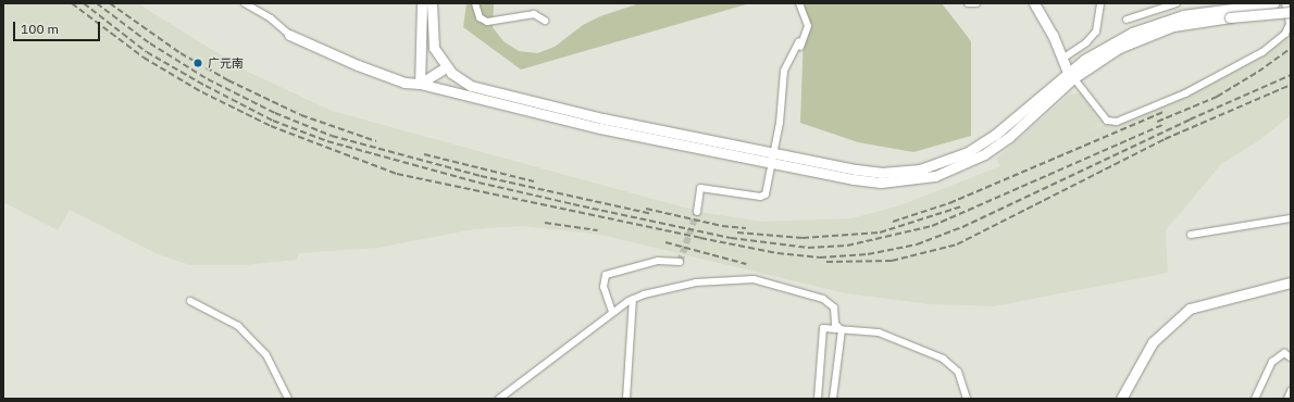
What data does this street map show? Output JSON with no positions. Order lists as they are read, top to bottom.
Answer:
{
  "places": ["广元南"],
  "scale_bar": "100 m"
}
